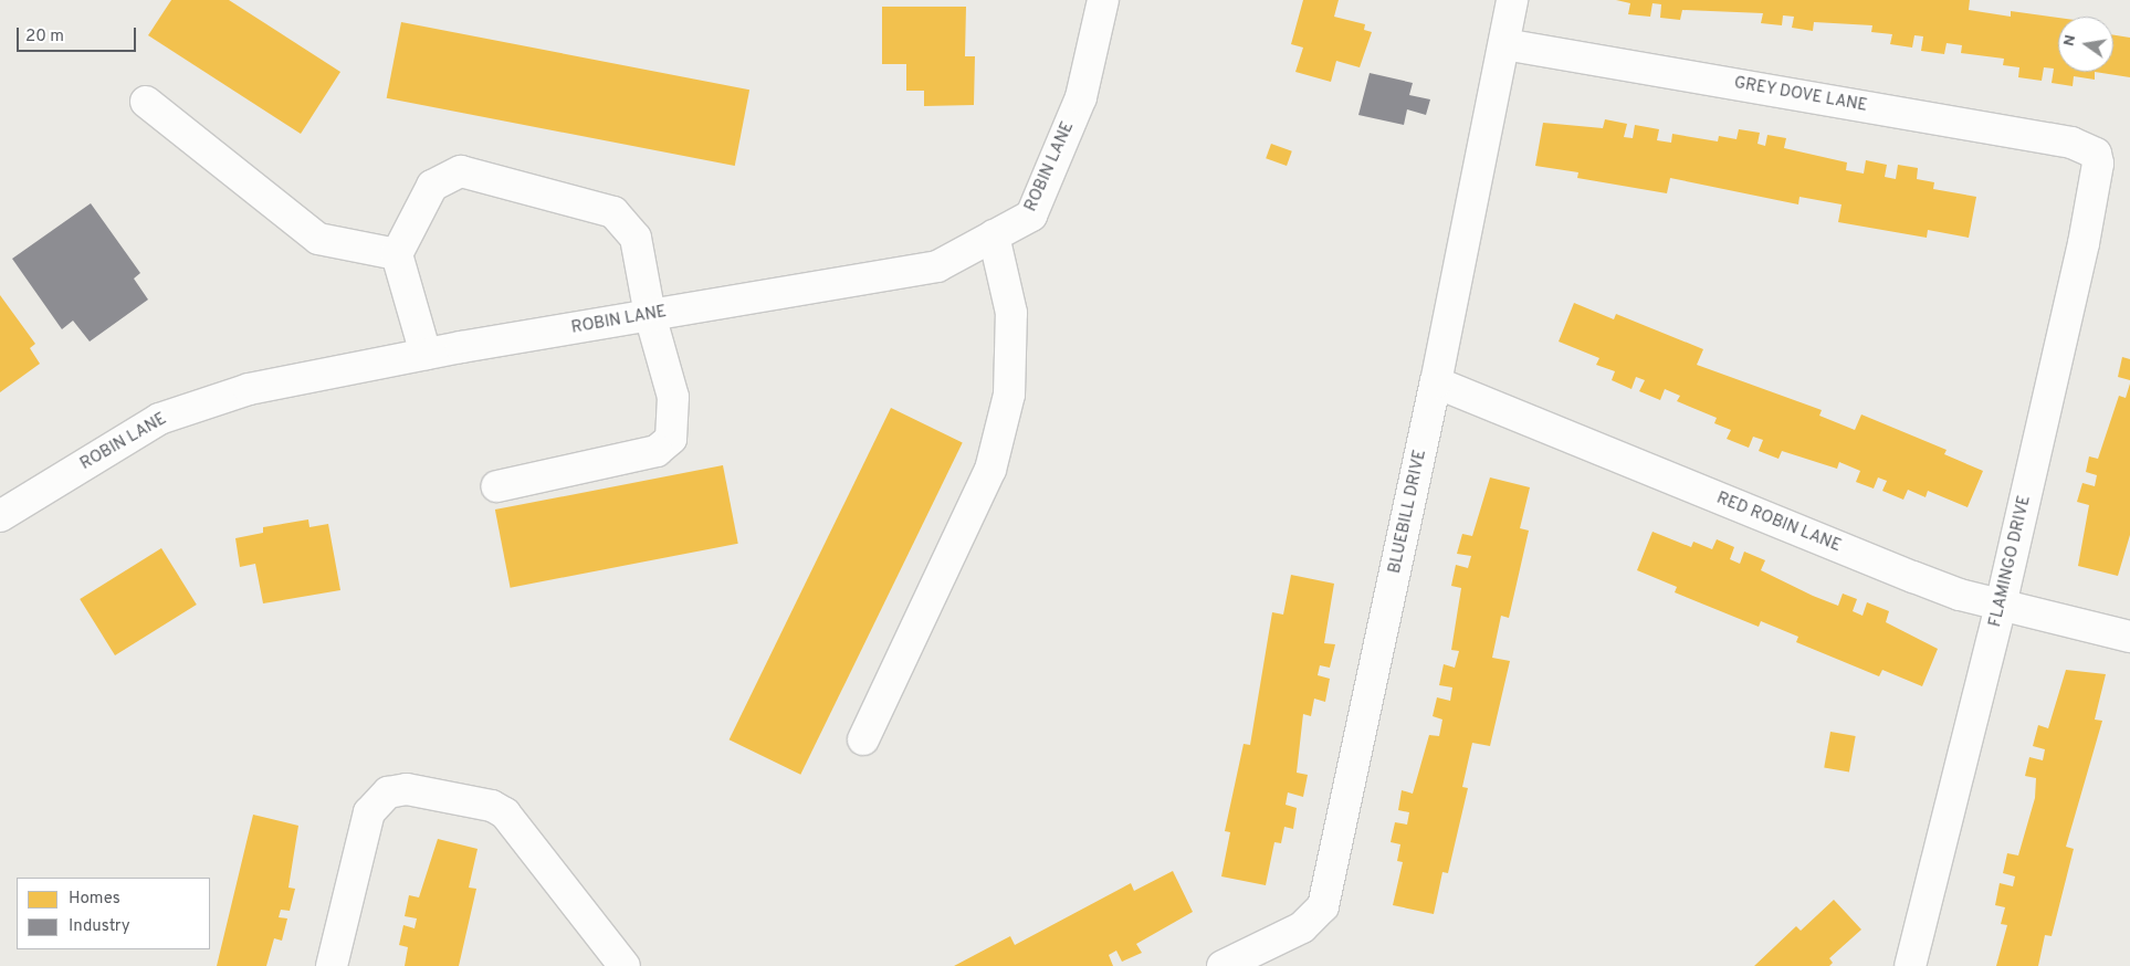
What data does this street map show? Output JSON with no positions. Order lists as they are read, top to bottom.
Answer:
{
  "streets": {
    "street": [
      "GREY DOVE LANE",
      "ROBIN LANE",
      "BLUEBILL DRIVE",
      "RED ROBIN LANE",
      "FLAMINGO DRIVE"
    ]
  },
  "crossings": [
    ["GREY DOVE LANE", "BLUEBILL DRIVE"],
    ["GREY DOVE LANE", "FLAMINGO DRIVE"],
    ["BLUEBILL DRIVE", "RED ROBIN LANE"],
    ["RED ROBIN LANE", "FLAMINGO DRIVE"]
  ],
  "legend": ["Homes", "Industry"],
  "scale_bar": "20 m",
  "north": "left"
}
